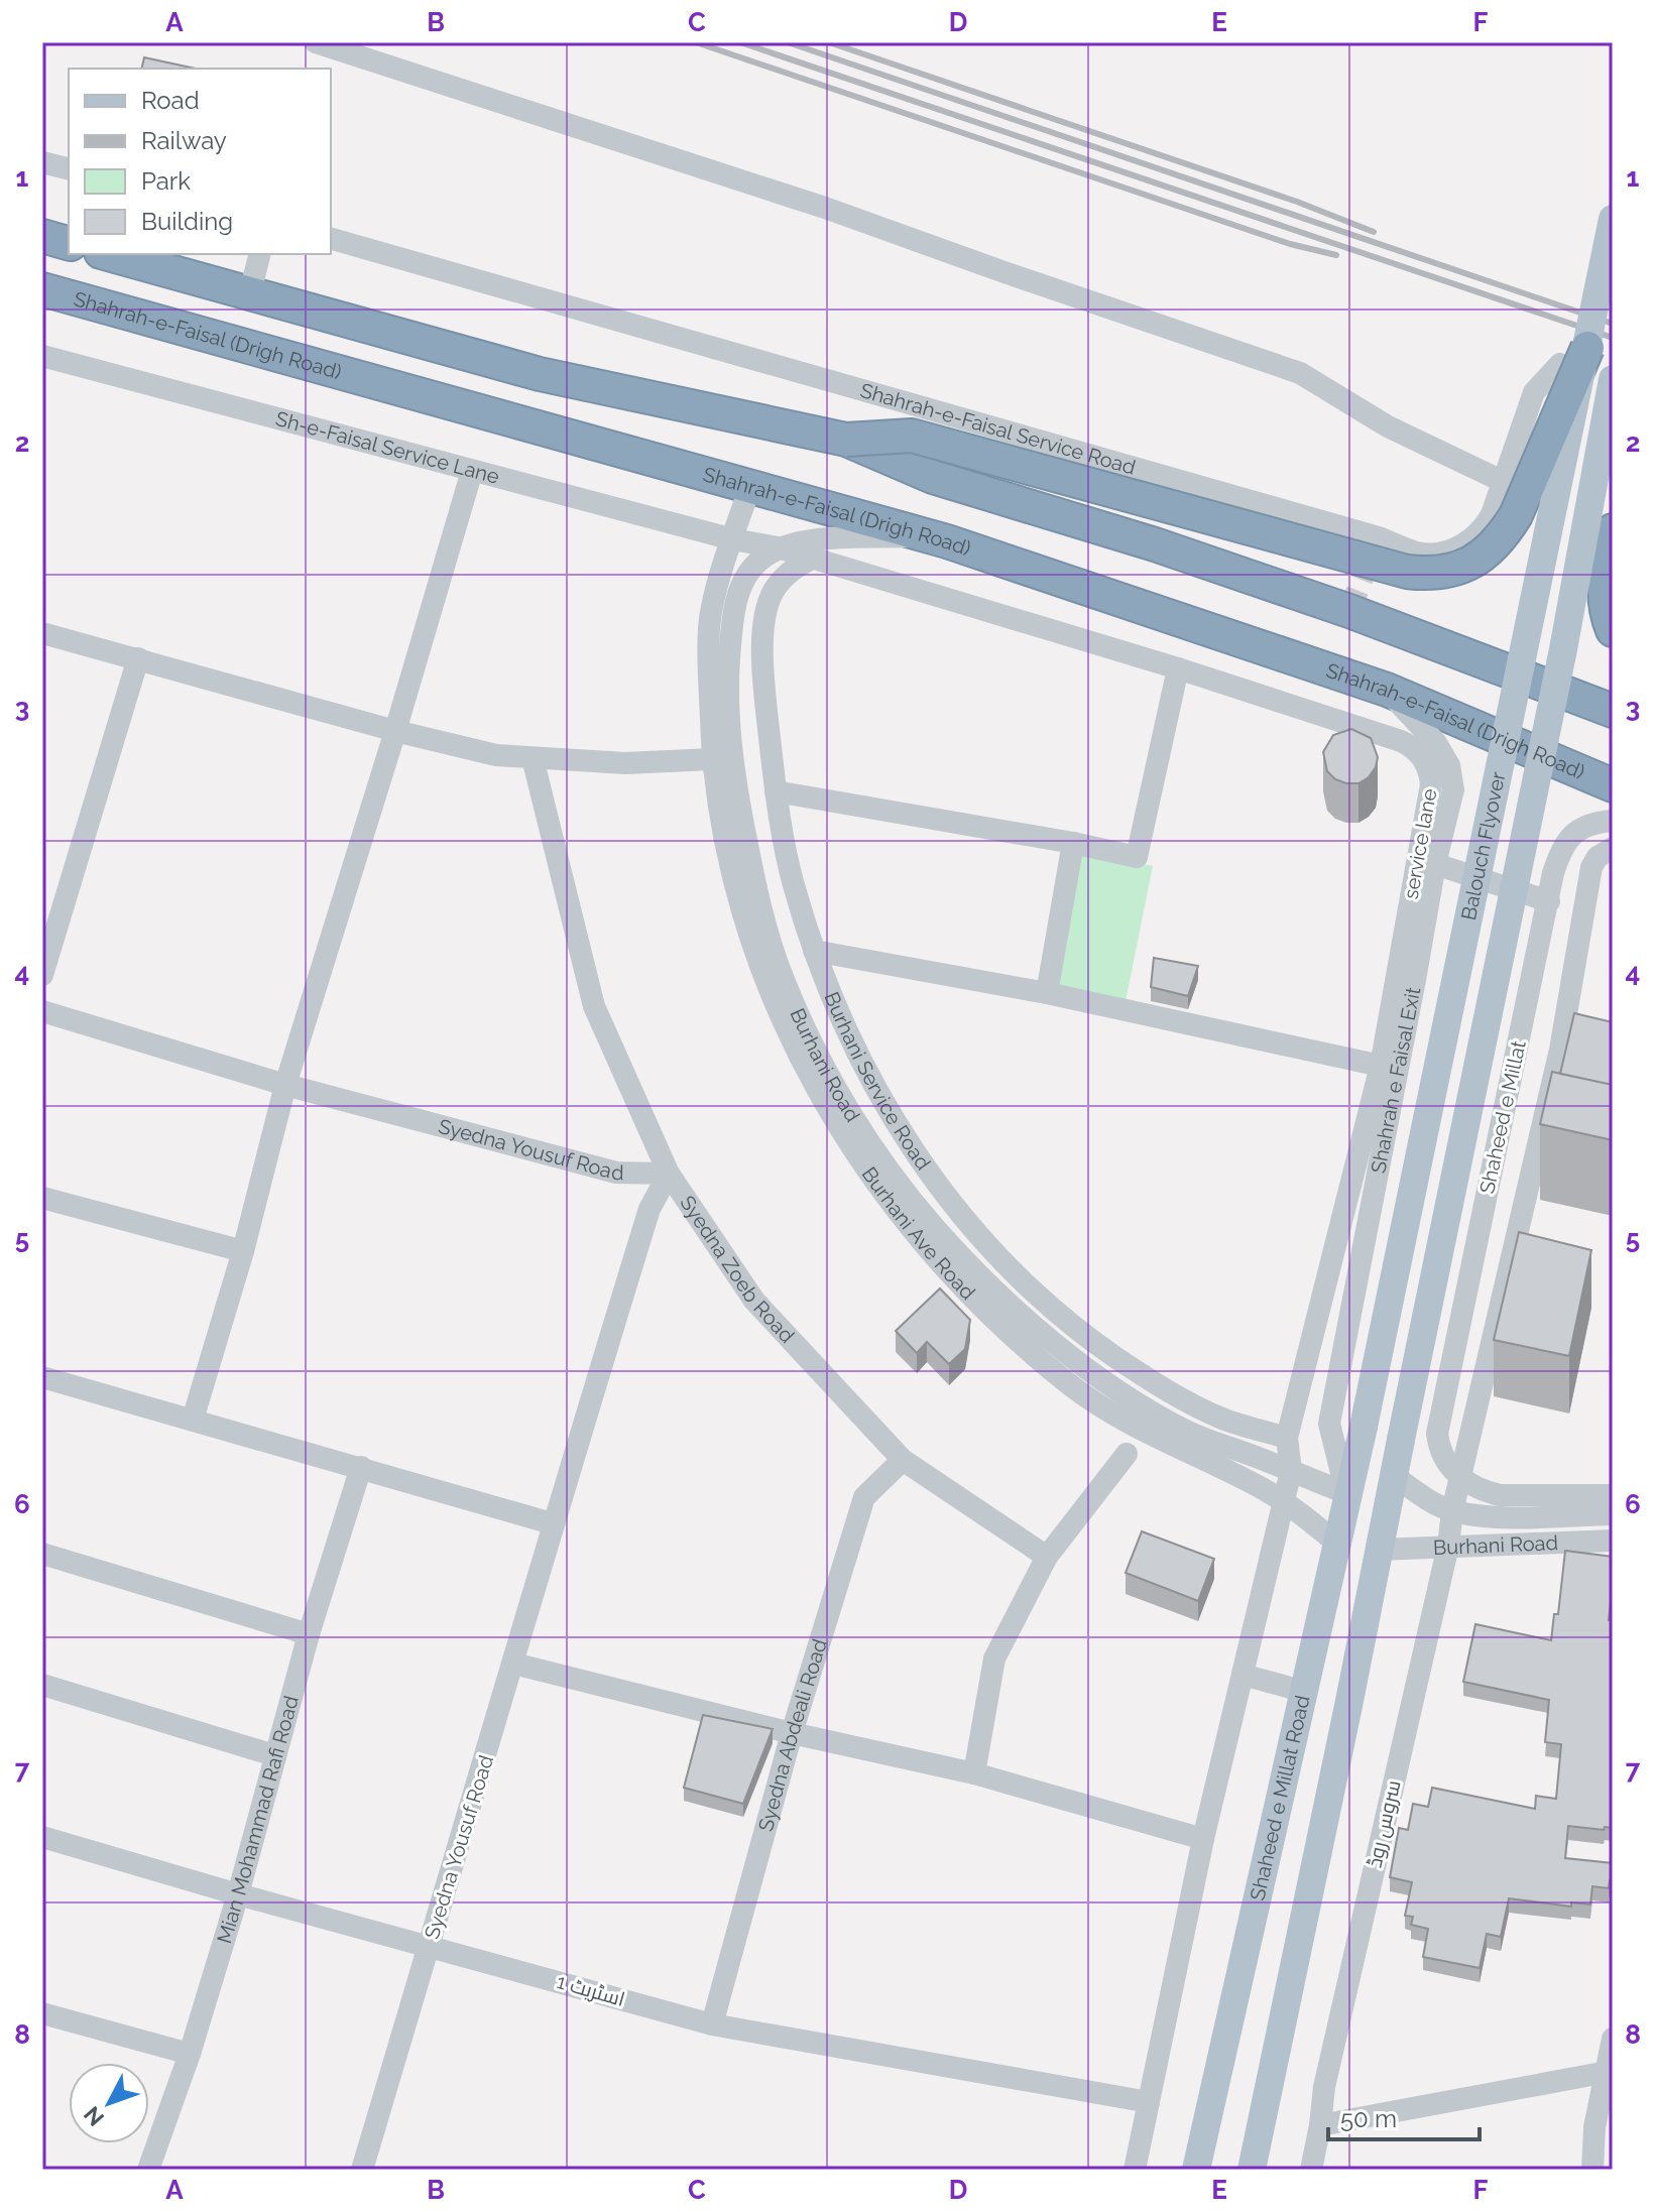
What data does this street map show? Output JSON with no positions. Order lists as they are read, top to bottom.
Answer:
{
  "streets": {
    "highway": ["Shahrah-e-Faisal (Drigh Road)"],
    "main road": ["Balouch Flyover", "Shaheed e Millat Road"],
    "street": [
      "Shahrah-e-Faisal Service Road",
      "Sh-e-Faisal Service Lane",
      "service lane",
      "Burhani Road",
      "Burhani Service Road",
      "Shahrah e Faisal Exit",
      "Shaheed e Millat",
      "Syedna Yousuf Road",
      "Burhani Ave Road",
      "Syedna Zoeb Road",
      "Syedna Abdeali Road",
      "Mian Mohammad Rafi Road",
      "سروس روڈ",
      "اسٹریٹ 1"
    ]
  },
  "crossings": [
    ["Shahrah-e-Faisal (Drigh Road)", "Shahrah e Faisal Exit"],
    ["Shahrah-e-Faisal Service Road", "Balouch Flyover"],
    ["Sh-e-Faisal Service Lane", "service lane"],
    ["Sh-e-Faisal Service Lane", "Burhani Road"],
    ["service lane", "Burhani Road"],
    ["service lane", "Burhani Service Road"],
    ["service lane", "Burhani Ave Road"],
    ["service lane", "اسٹریٹ 1"],
    ["Balouch Flyover", "Burhani Road"],
    ["Balouch Flyover", "Shaheed e Millat Road"],
    ["Burhani Road", "Shahrah e Faisal Exit"],
    ["Burhani Road", "Shaheed e Millat Road"],
    ["Burhani Road", "سروس روڈ"],
    ["Shahrah e Faisal Exit", "Shaheed e Millat Road"],
    ["Shaheed e Millat", "سروس روڈ"],
    ["Syedna Yousuf Road", "Syedna Zoeb Road"],
    ["Syedna Yousuf Road", "اسٹریٹ 1"],
    ["Burhani Ave Road", "Shaheed e Millat Road"],
    ["Syedna Zoeb Road", "Syedna Abdeali Road"],
    ["Syedna Abdeali Road", "اسٹریٹ 1"],
    ["Mian Mohammad Rafi Road", "اسٹریٹ 1"]
  ],
  "legend": [
    "Road",
    "Railway",
    "Park",
    "Building"
  ],
  "scale_bar": "50 m",
  "north": "bottom left",
  "grid": {
    "columns": [
      "A",
      "B",
      "C",
      "D",
      "E",
      "F"
    ],
    "rows": [
      "1",
      "2",
      "3",
      "4",
      "5",
      "6",
      "7",
      "8"
    ]
  }
}
